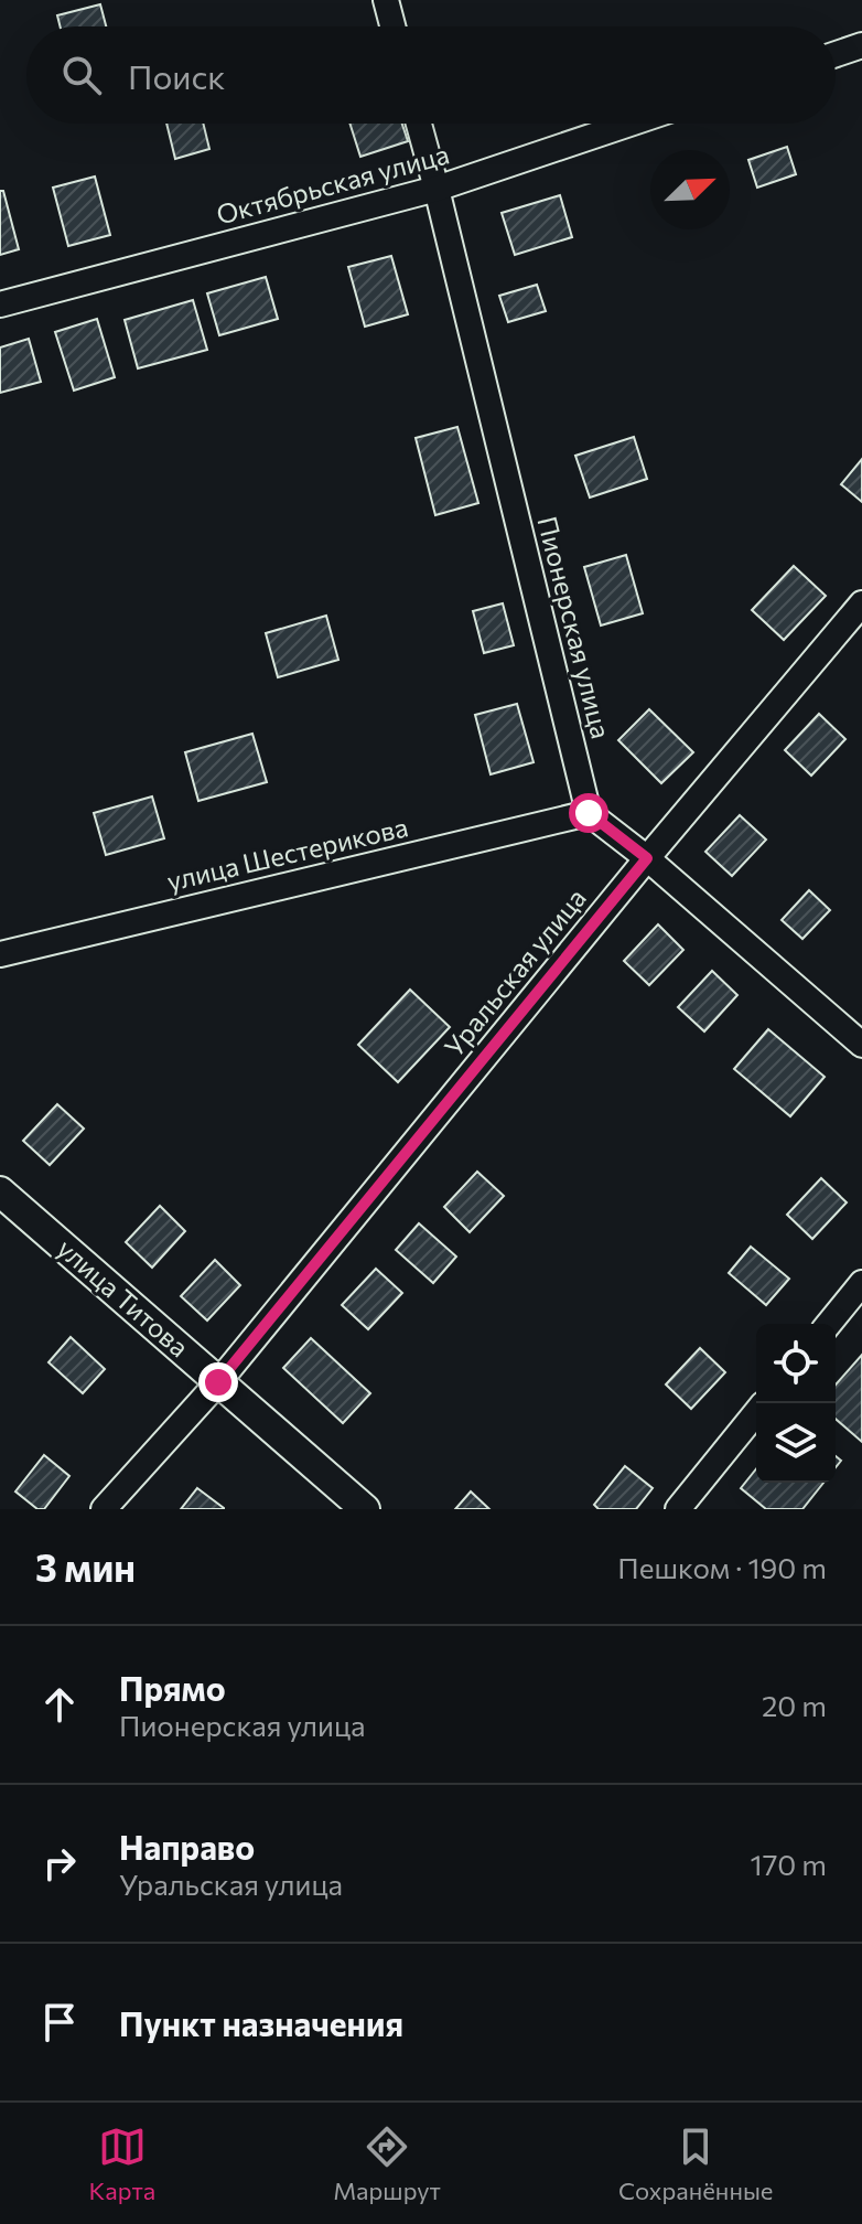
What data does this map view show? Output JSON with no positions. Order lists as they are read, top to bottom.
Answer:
{
  "streets": {
    "street": [
      "Октябрьская улица",
      "Пионерская улица",
      "улица Шестерикова",
      "Уральская улица",
      "улица Титова"
    ]
  },
  "crossings": [
    ["Октябрьская улица", "Пионерская улица"],
    ["Пионерская улица", "улица Шестерикова"],
    ["Уральская улица", "улица Титова"]
  ],
  "north": "top right",
  "page": {
    "search": "Поиск",
    "heading": ["3 мин", "Пешком · 190 m"],
    "list": [
      ["Прямо", "Пионерская улица", "20 m"],
      ["Направо", "Уральская улица", "170 m"],
      "Пункт назначения"
    ],
    "nav": ["Карта", "Маршрут", "Сохранённые"]
  }
}
